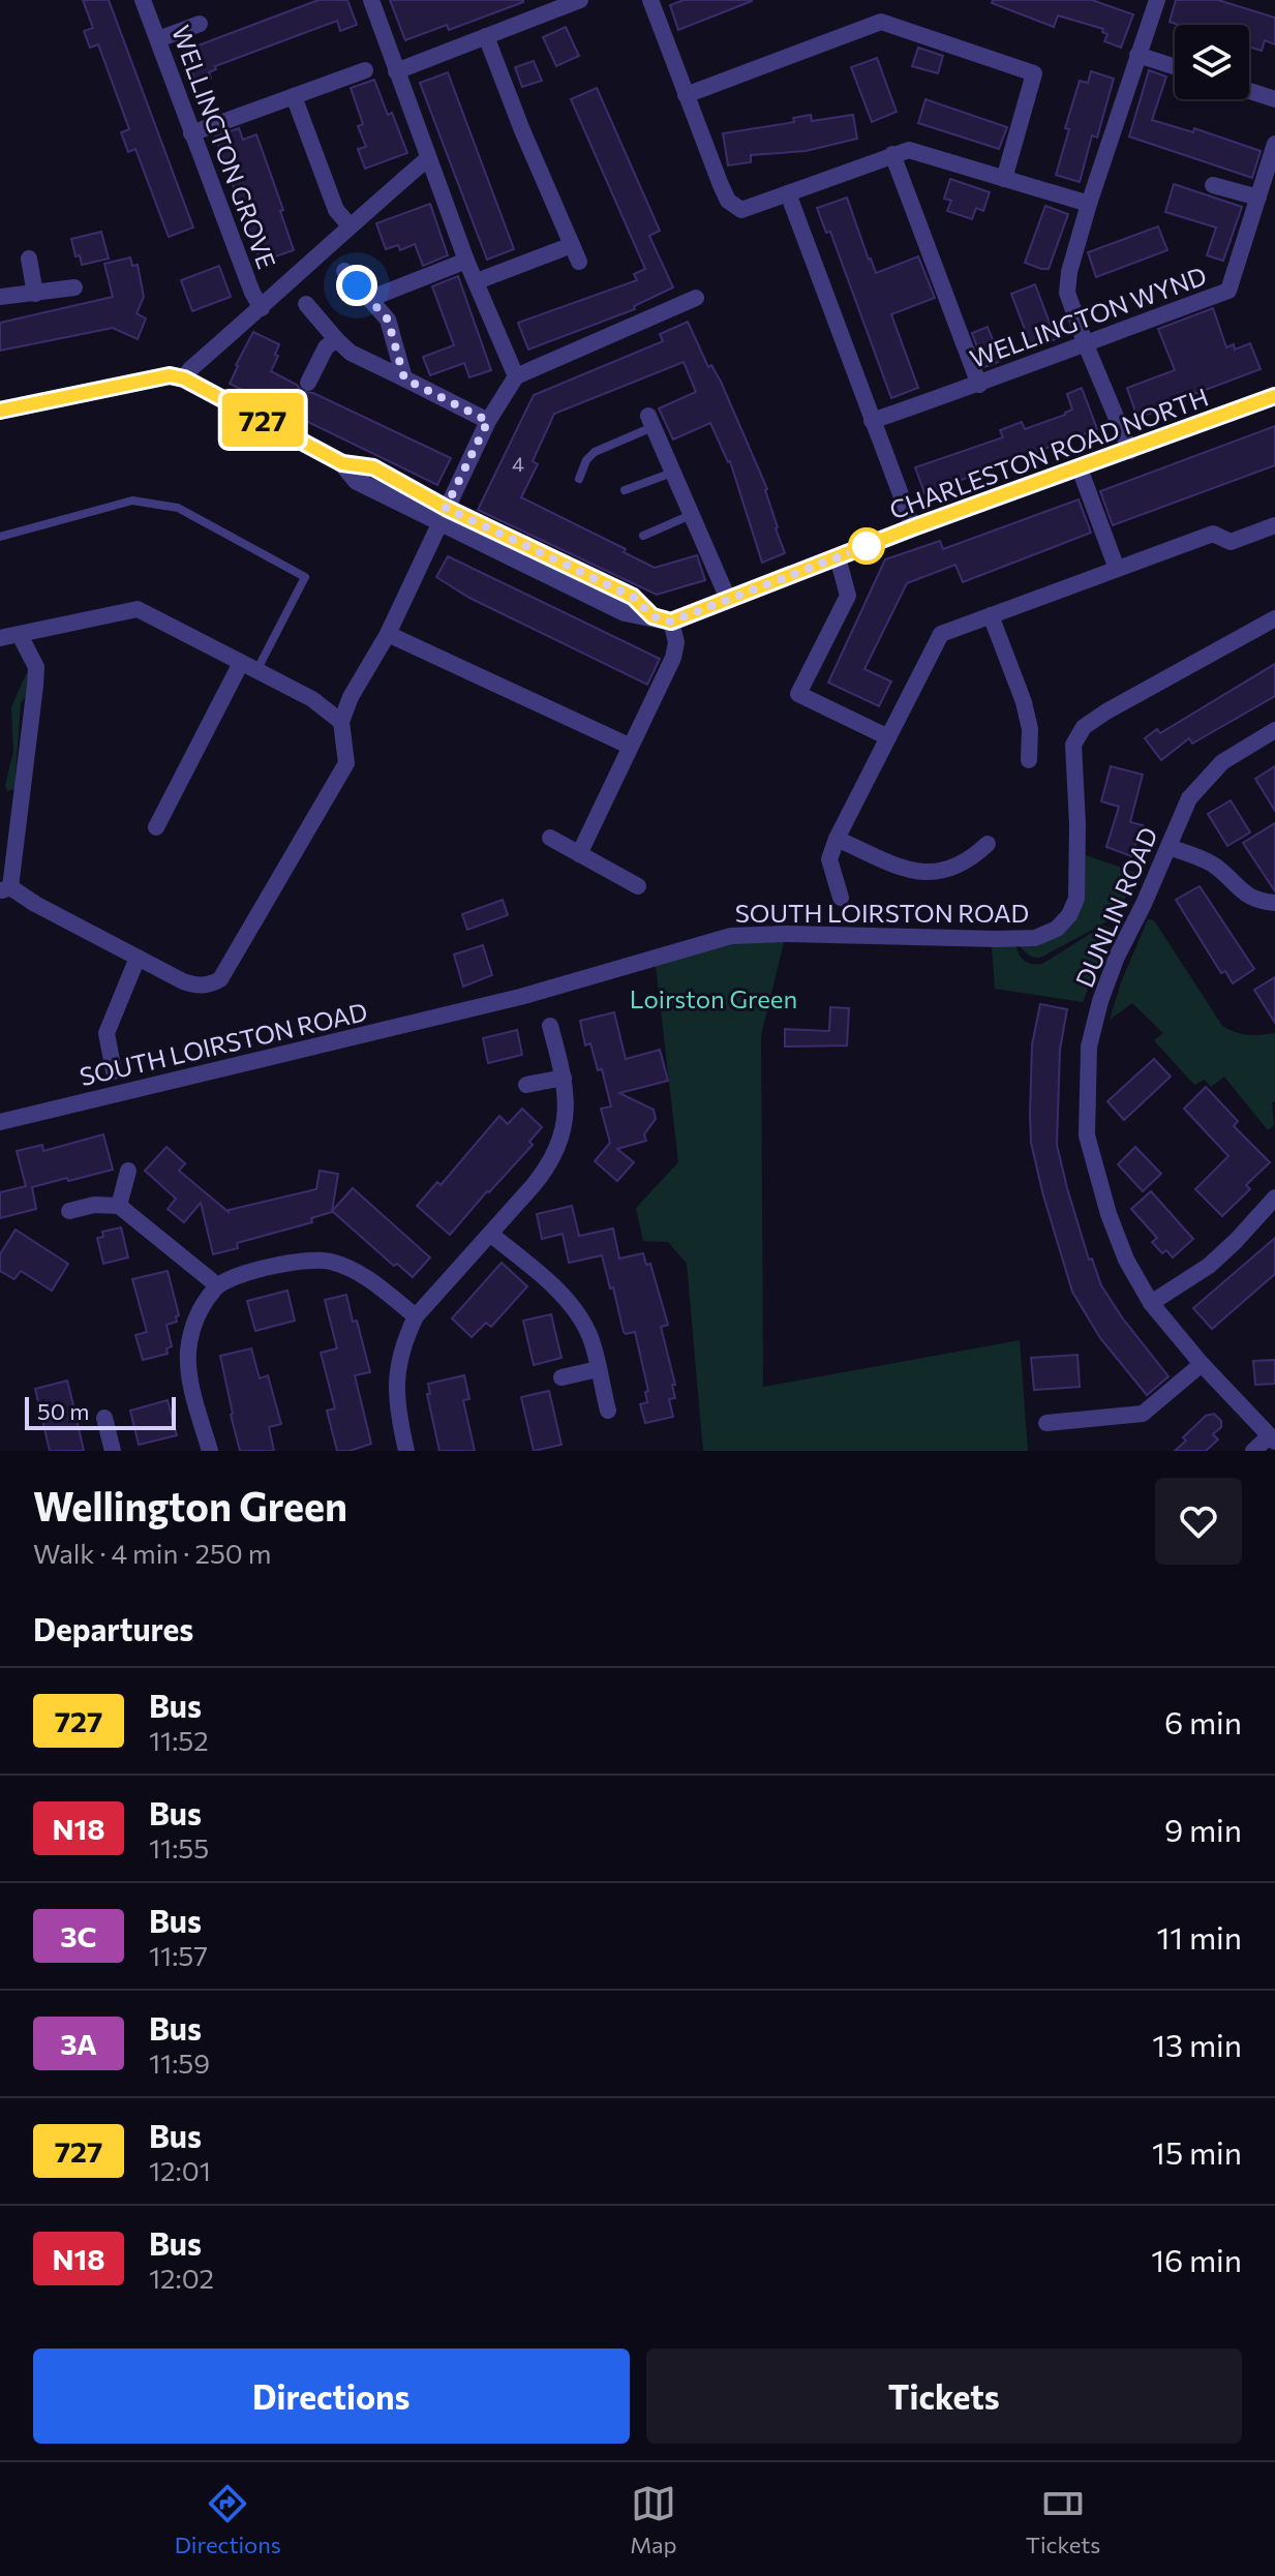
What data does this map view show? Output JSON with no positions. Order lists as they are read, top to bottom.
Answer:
{
  "streets": {
    "street": [
      "WELLINGTON GROVE",
      "WELLINGTON WYND",
      "CHARLESTON ROAD NORTH",
      "DUNLIN ROAD",
      "SOUTH LOIRSTON ROAD"
    ]
  },
  "parks": ["Loirston Green"],
  "lines": ["bus line 727"],
  "house_numbers": ["4"],
  "scale_bar": "50 m",
  "page": {
    "on_map": "727",
    "scale": "50 m",
    "heading": [
      ["Wellington Green", "Walk · 4 min · 250 m"],
      "Departures"
    ],
    "list": [
      {
        "mark": "727",
        "name": "Bus",
        "note": "11:52",
        "value": "6 min"
      },
      {
        "mark": "N18",
        "name": "Bus",
        "note": "11:55",
        "value": "9 min"
      },
      {
        "mark": "3C",
        "name": "Bus",
        "note": "11:57",
        "value": "11 min"
      },
      {
        "mark": "3A",
        "name": "Bus",
        "note": "11:59",
        "value": "13 min"
      },
      {
        "mark": "727",
        "name": "Bus",
        "note": "12:01",
        "value": "15 min"
      },
      {
        "mark": "N18",
        "name": "Bus",
        "note": "12:02",
        "value": "16 min"
      }
    ],
    "buttons": ["Directions", "Tickets"],
    "tabs": ["Directions", "Map", "Tickets"]
  }
}
